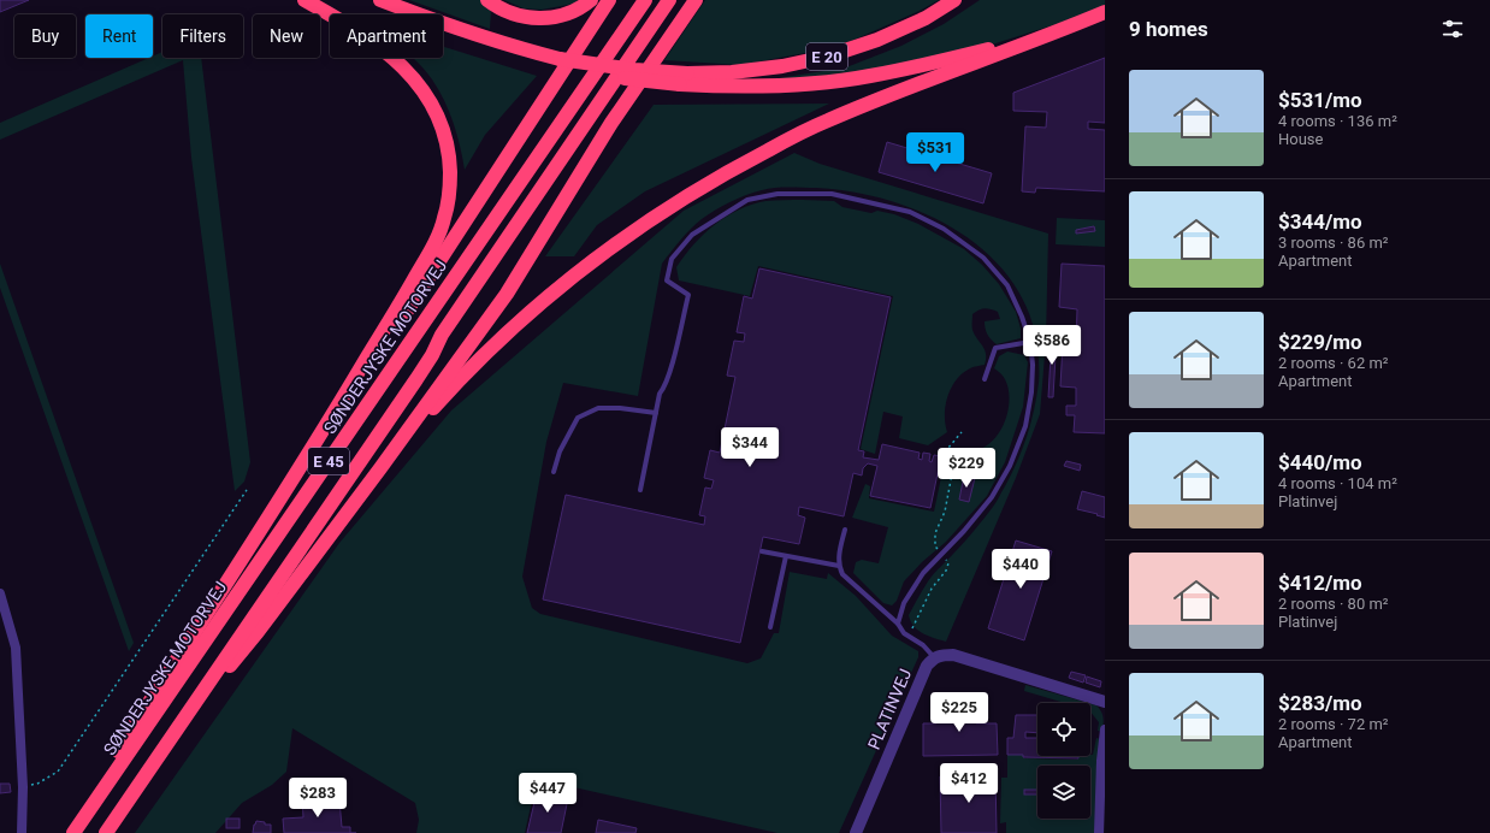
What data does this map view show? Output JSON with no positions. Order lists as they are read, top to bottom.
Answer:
{
  "streets": {
    "highway": ["E 20", "SØNDERJYSKE MOTORVEJ", "E 45"],
    "street": ["PLATINVEJ"]
  },
  "page": {
    "heading": "9 homes",
    "chip": [
      "Buy",
      "Rent",
      "Filters",
      "New",
      "Apartment"
    ],
    "list": [
      {
        "name": "$531/mo",
        "note": "4 rooms · 136 m² · House"
      },
      {
        "name": "$344/mo",
        "note": "3 rooms · 86 m² · Apartment"
      },
      {
        "name": "$229/mo",
        "note": "2 rooms · 62 m² · Apartment"
      },
      {
        "name": "$440/mo",
        "note": "4 rooms · 104 m² · Platinvej"
      },
      {
        "name": "$412/mo",
        "note": "2 rooms · 80 m² · Platinvej"
      },
      {
        "name": "$283/mo",
        "note": "2 rooms · 72 m² · Apartment"
      }
    ],
    "price": [
      "$531",
      "$586",
      "$344",
      "$229",
      "$440",
      "$225",
      "$412",
      "$447",
      "$283"
    ]
  }
}
